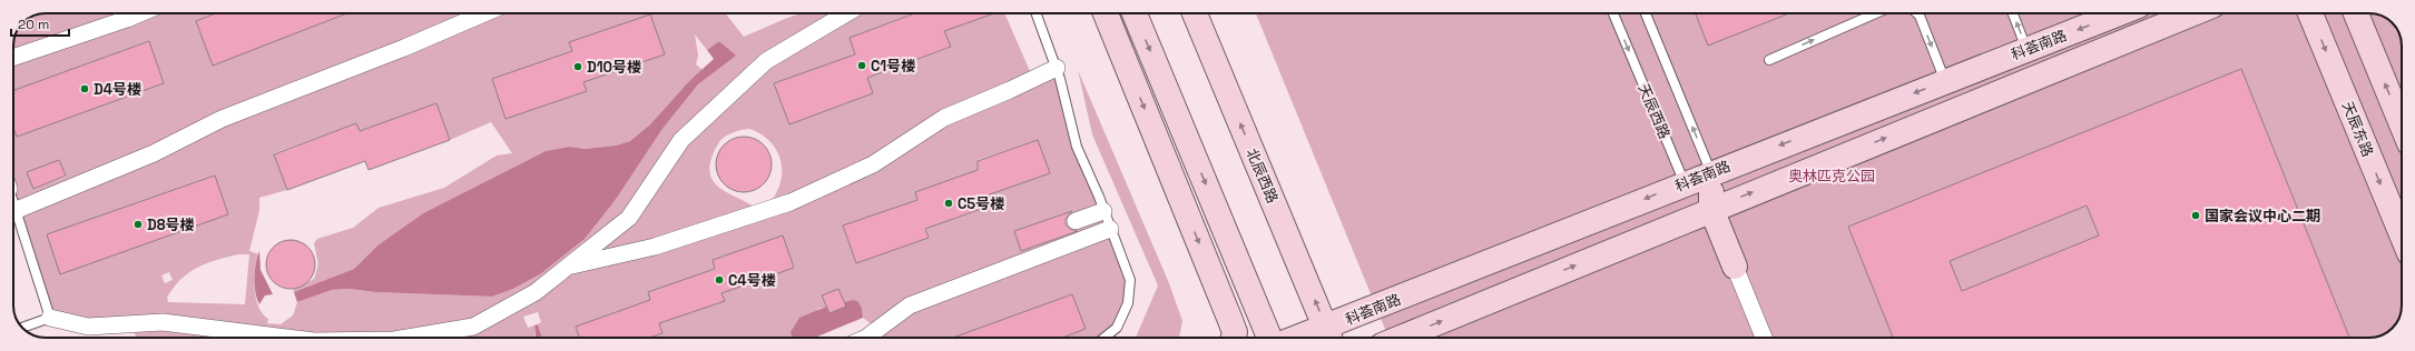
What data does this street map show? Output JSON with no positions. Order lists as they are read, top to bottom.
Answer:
{
  "streets": {
    "street": [
      "科荟南路",
      "天辰西路",
      "天辰东路",
      "北辰西路"
    ]
  },
  "crossings": [
    ["科荟南路", "天辰西路"],
    ["科荟南路", "北辰西路"]
  ],
  "parks": ["奥林匹克公园"],
  "places": [
    "C1号楼",
    "D10号楼",
    "D4号楼",
    "C5号楼",
    "国家会议中心二期",
    "D8号楼",
    "C4号楼"
  ],
  "scale_bar": "20 m"
}
